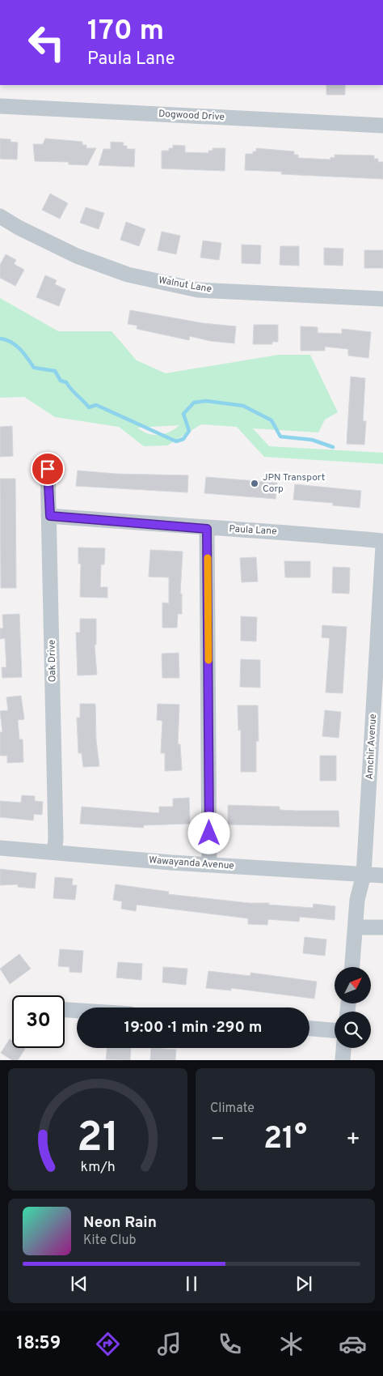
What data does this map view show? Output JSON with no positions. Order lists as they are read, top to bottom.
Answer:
{
  "streets": {
    "street": [
      "Dogwood Drive",
      "Walnut Lane",
      "Paula Lane",
      "Oak Drive",
      "Amchir Avenue",
      "Wawayanda Avenue"
    ]
  },
  "crossings": [
    ["Paula Lane", "Oak Drive"],
    ["Oak Drive", "Wawayanda Avenue"],
    ["Amchir Avenue", "Wawayanda Avenue"]
  ],
  "places": ["JPN Transport Corp"],
  "north": "top right",
  "page": {
    "turn": ["170 m", "Paula Lane"],
    "limit": "30",
    "trip": "19:00 · 1 min · 290 m",
    "tile": "Climate",
    "heat": ["−", "21°", "+"],
    "song": ["Neon Rain", "Kite Club"],
    "tabs": "18:59",
    "gauge": ["21", "km/h"]
  }
}
